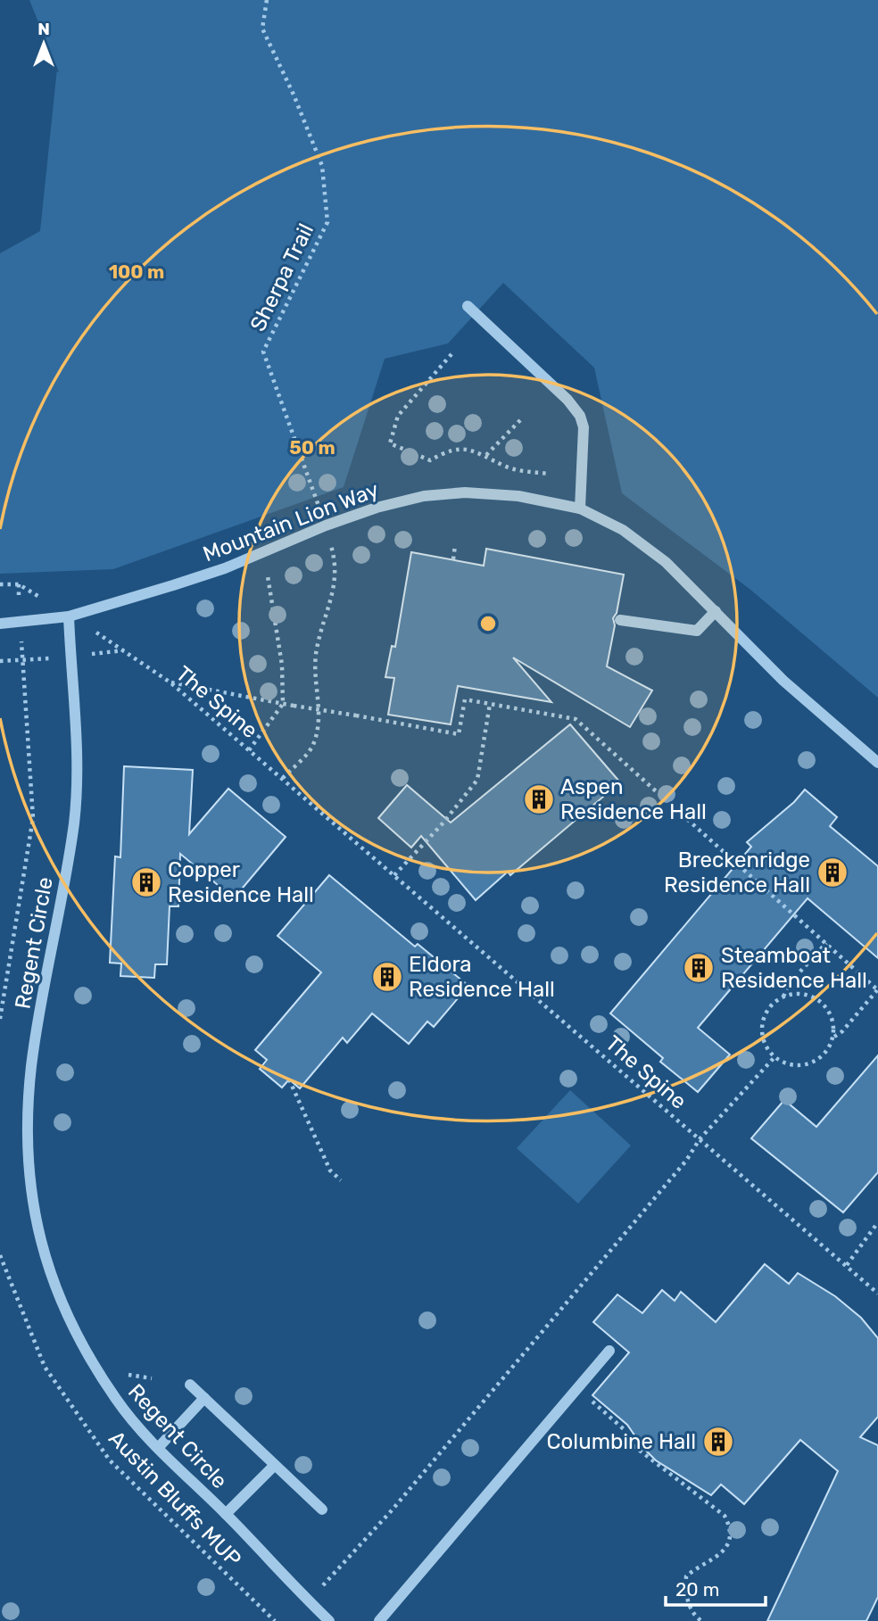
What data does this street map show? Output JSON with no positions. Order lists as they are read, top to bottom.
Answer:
{
  "streets": {
    "street": ["Mountain Lion Way", "Regent Circle"],
    "path": ["Sherpa Trail", "The Spine", "Austin Bluffs MUP"]
  },
  "crossings": [
    ["Sherpa Trail", "Mountain Lion Way"],
    ["Sherpa Trail", "The Spine"],
    ["Mountain Lion Way", "The Spine"],
    ["Mountain Lion Way", "Regent Circle"],
    ["The Spine", "Regent Circle"]
  ],
  "places": {
    "building": [
      "Aspen Residence Hall",
      "Breckenridge Residence Hall",
      "Copper Residence Hall",
      "Steamboat Residence Hall",
      "Eldora Residence Hall",
      "Columbine Hall"
    ]
  },
  "scale_bar": "20 m",
  "north": "top",
  "rings": ["100 m", "50 m"]
}
